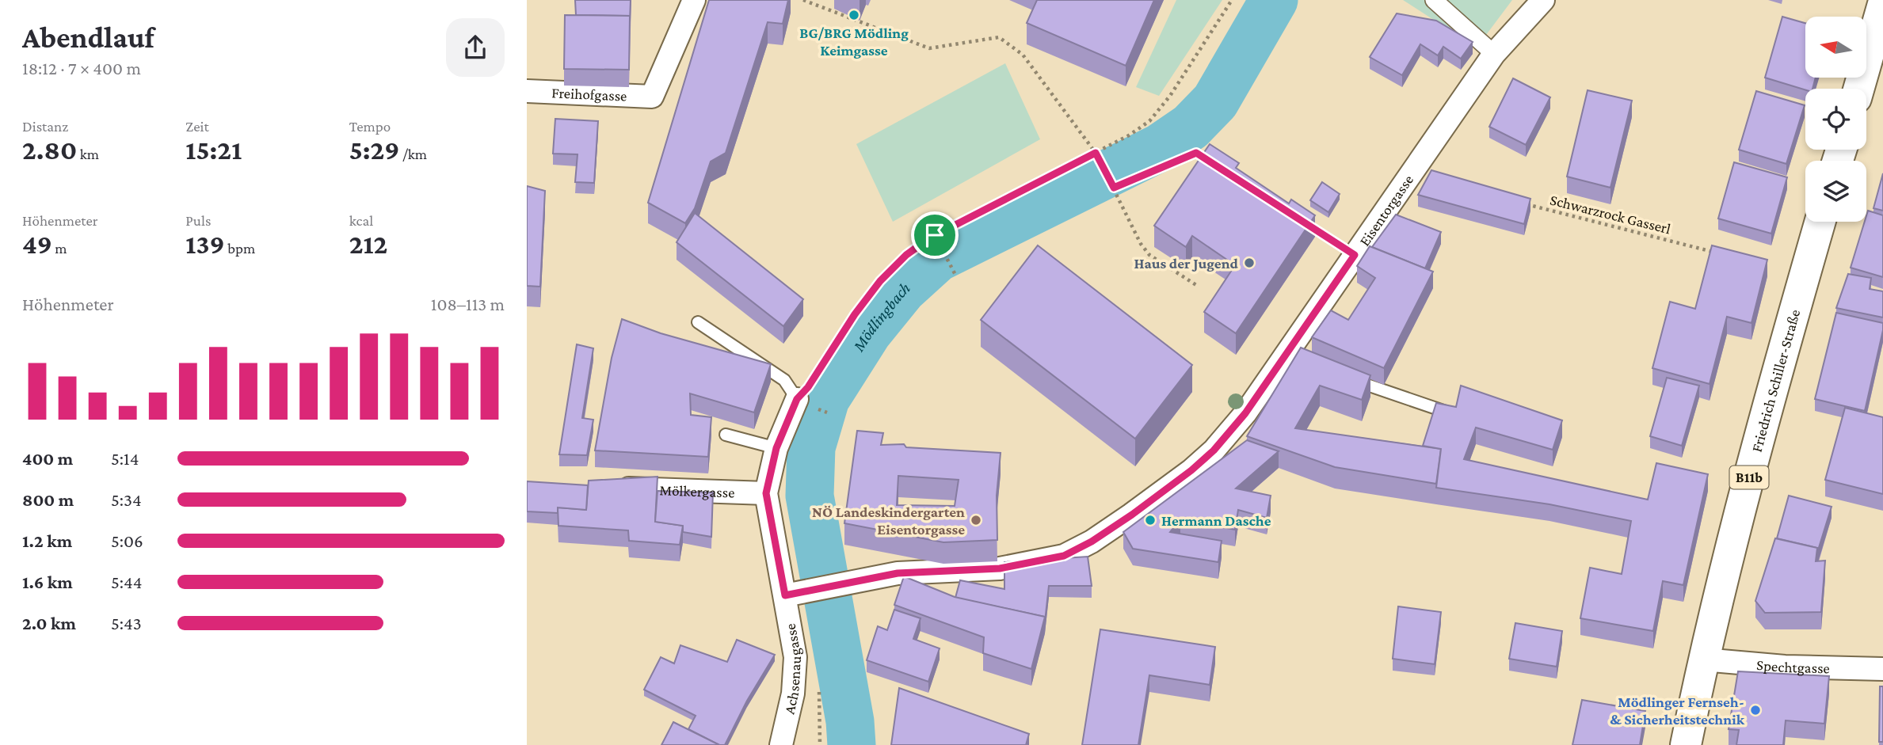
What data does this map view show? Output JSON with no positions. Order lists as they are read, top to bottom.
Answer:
{
  "streets": {
    "main road": ["Friedrich Schiller-Straße", "B11b"],
    "street": [
      "Freihofgasse",
      "Eisentorgasse",
      "Mölkergasse",
      "Spechtgasse",
      "Achsenaugasse"
    ],
    "path": ["Schwarzrock Gasserl"]
  },
  "crossings": [
    ["Eisentorgasse", "Achsenaugasse"],
    ["Friedrich Schiller-Straße", "Spechtgasse"],
    ["Mölkergasse", "Achsenaugasse"]
  ],
  "water": ["Mödlingbach"],
  "places": [
    "BG/BRG Mödling Keimgasse",
    "Haus der Jugend",
    "NÖ Landeskindergarten Eisentorgasse",
    "Hermann Dasche",
    "Mödlinger Fernseh- & Sicherheitstechnik"
  ],
  "north": "left",
  "page": {
    "heading": ["Abendlauf", "18:12 · 7 × 400 m"],
    "stats": [
      ["Distanz", "2.80 km"],
      ["Zeit", "15:21"],
      ["Tempo", "5:29 /km"],
      ["Höhenmeter", "49 m"],
      ["Puls", "139 bpm"],
      ["kcal", "212"]
    ],
    "chart": ["Höhenmeter", "108–113 m"],
    "list": [
      {
        "name": "400 m",
        "note": "5:14"
      },
      {
        "name": "800 m",
        "note": "5:34"
      },
      {
        "name": "1.2 km",
        "note": "5:06"
      },
      {
        "name": "1.6 km",
        "note": "5:44"
      },
      {
        "name": "2.0 km",
        "note": "5:43"
      }
    ]
  }
}
